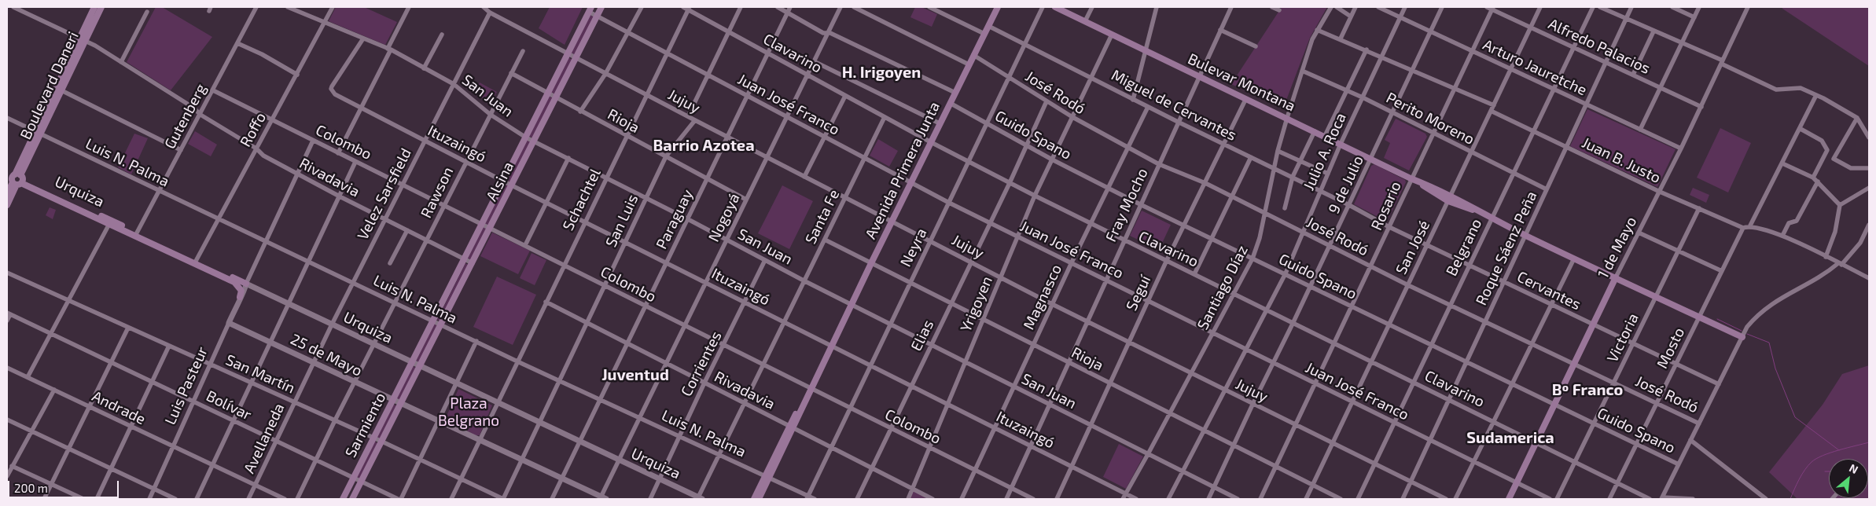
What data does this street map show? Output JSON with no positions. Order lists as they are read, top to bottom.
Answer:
{
  "streets": {
    "main road": [
      "Bulevar Montana",
      "Boulevard Daneri",
      "Avenida Primera Junta",
      "Alsina",
      "Urquiza",
      "1 de Mayo",
      "Sarmiento"
    ],
    "street": [
      "Alfredo Palacios",
      "Clavarino",
      "Arturo Jauretche",
      "José Rodó",
      "San Juan",
      "Jujuy",
      "Juan José Franco",
      "Miguel de Cervantes",
      "Gutenberg",
      "Perito Moreno",
      "Rioja",
      "Roffo",
      "Guido Spano",
      "Colombo",
      "Ituzaingó",
      "Julio A. Roca",
      "Juan B. Justo",
      "Luis N. Palma",
      "Rivadavia",
      "9 de Julio",
      "Rawson",
      "Velez Sarsfield",
      "Schachtel",
      "Fray Mocho",
      "Rosario",
      "Santa Fe",
      "Nogoyá",
      "Paraguay",
      "San Luis",
      "Neyra",
      "San José",
      "Belgrano",
      "Roque Sáenz Peña",
      "Santiago Díaz",
      "Cervantes",
      "Seguí",
      "Magnasco",
      "Yrigoyen",
      "Elias",
      "Victoria",
      "Mosto",
      "25 de Mayo",
      "Corrientes",
      "San Martín",
      "Luis Pasteur",
      "Bolívar",
      "Andrade",
      "Avellaneda"
    ]
  },
  "crossings": [
    ["Alfredo Palacios", "Rosario"],
    ["Alfredo Palacios", "San José"],
    ["Alfredo Palacios", "Belgrano"],
    ["Alfredo Palacios", "1 de Mayo"],
    ["Alfredo Palacios", "Roque Sáenz Peña"],
    ["Clavarino", "Julio A. Roca"],
    ["Clavarino", "Avenida Primera Junta"],
    ["Clavarino", "9 de Julio"],
    ["Clavarino", "Schachtel"],
    ["Clavarino", "Fray Mocho"],
    ["Clavarino", "Rosario"],
    ["Clavarino", "Santa Fe"],
    ["Clavarino", "Nogoyá"],
    ["Clavarino", "Paraguay"],
    ["Clavarino", "Neyra"],
    ["Clavarino", "San José"],
    ["Clavarino", "Belgrano"],
    ["Clavarino", "1 de Mayo"],
    ["Clavarino", "Roque Sáenz Peña"],
    ["Clavarino", "Santiago Díaz"],
    ["Clavarino", "Seguí"],
    ["Clavarino", "Magnasco"],
    ["Clavarino", "Yrigoyen"],
    ["Clavarino", "Elias"],
    ["Clavarino", "Victoria"],
    ["Clavarino", "Mosto"],
    ["Arturo Jauretche", "Julio A. Roca"],
    ["Arturo Jauretche", "9 de Julio"],
    ["Arturo Jauretche", "Rosario"],
    ["Arturo Jauretche", "San José"],
    ["Arturo Jauretche", "Belgrano"],
    ["Arturo Jauretche", "1 de Mayo"],
    ["Arturo Jauretche", "Roque Sáenz Peña"],
    ["Bulevar Montana", "Julio A. Roca"],
    ["Bulevar Montana", "9 de Julio"],
    ["Bulevar Montana", "Fray Mocho"],
    ["Bulevar Montana", "Rosario"],
    ["Bulevar Montana", "San José"],
    ["Bulevar Montana", "Belgrano"],
    ["Bulevar Montana", "1 de Mayo"],
    ["Bulevar Montana", "Roque Sáenz Peña"],
    ["Bulevar Montana", "Santiago Díaz"],
    ["Bulevar Montana", "Seguí"],
    ["Bulevar Montana", "Yrigoyen"],
    ["Bulevar Montana", "Victoria"],
    ["Bulevar Montana", "Mosto"],
    ["Boulevard Daneri", "Luis N. Palma"],
    ["Boulevard Daneri", "Rivadavia"],
    ["Boulevard Daneri", "Urquiza"],
    ["José Rodó", "Julio A. Roca"],
    ["José Rodó", "Avenida Primera Junta"],
    ["José Rodó", "9 de Julio"],
    ["José Rodó", "Fray Mocho"],
    ["José Rodó", "Rosario"],
    ["José Rodó", "Neyra"],
    ["José Rodó", "San José"],
    ["José Rodó", "Belgrano"],
    ["José Rodó", "1 de Mayo"],
    ["José Rodó", "Roque Sáenz Peña"],
    ["José Rodó", "Santiago Díaz"],
    ["José Rodó", "Seguí"],
    ["José Rodó", "Magnasco"],
    ["José Rodó", "Yrigoyen"],
    ["José Rodó", "Elias"],
    ["José Rodó", "Victoria"],
    ["José Rodó", "Mosto"],
    ["San Juan", "Roffo"],
    ["San Juan", "Ituzaingó"],
    ["San Juan", "Julio A. Roca"],
    ["San Juan", "Avenida Primera Junta"],
    ["San Juan", "Alsina"],
    ["San Juan", "9 de Julio"],
    ["San Juan", "Rawson"],
    ["San Juan", "Velez Sarsfield"],
    ["San Juan", "Schachtel"],
    ["San Juan", "Fray Mocho"],
    ["San Juan", "Santa Fe"],
    ["San Juan", "Nogoyá"],
    ["San Juan", "Paraguay"],
    ["San Juan", "San Luis"],
    ["San Juan", "Neyra"],
    ["San Juan", "Santiago Díaz"],
    ["San Juan", "Seguí"],
    ["San Juan", "Magnasco"],
    ["San Juan", "Yrigoyen"],
    ["San Juan", "Elias"],
    ["San Juan", "Corrientes"],
    ["Jujuy", "Julio A. Roca"],
    ["Jujuy", "Avenida Primera Junta"],
    ["Jujuy", "Alsina"],
    ["Jujuy", "9 de Julio"],
    ["Jujuy", "Velez Sarsfield"],
    ["Jujuy", "Schachtel"],
    ["Jujuy", "Fray Mocho"],
    ["Jujuy", "Rosario"],
    ["Jujuy", "Santa Fe"],
    ["Jujuy", "Nogoyá"],
    ["Jujuy", "Paraguay"],
    ["Jujuy", "San Luis"],
    ["Jujuy", "Neyra"],
    ["Jujuy", "San José"],
    ["Jujuy", "Belgrano"],
    ["Jujuy", "Roque Sáenz Peña"],
    ["Jujuy", "Santiago Díaz"],
    ["Jujuy", "Seguí"],
    ["Jujuy", "Magnasco"],
    ["Jujuy", "Yrigoyen"],
    ["Jujuy", "Elias"],
    ["Juan José Franco", "Julio A. Roca"],
    ["Juan José Franco", "Avenida Primera Junta"],
    ["Juan José Franco", "Alsina"],
    ["Juan José Franco", "9 de Julio"],
    ["Juan José Franco", "Schachtel"],
    ["Juan José Franco", "Fray Mocho"],
    ["Juan José Franco", "Rosario"],
    ["Juan José Franco", "Santa Fe"],
    ["Juan José Franco", "Nogoyá"],
    ["Juan José Franco", "Paraguay"],
    ["Juan José Franco", "Neyra"],
    ["Juan José Franco", "San José"],
    ["Juan José Franco", "Belgrano"],
    ["Juan José Franco", "1 de Mayo"],
    ["Juan José Franco", "Roque Sáenz Peña"],
    ["Juan José Franco", "Santiago Díaz"],
    ["Juan José Franco", "Seguí"],
    ["Juan José Franco", "Magnasco"],
    ["Juan José Franco", "Yrigoyen"],
    ["Juan José Franco", "Elias"],
    ["Miguel de Cervantes", "Julio A. Roca"],
    ["Miguel de Cervantes", "Avenida Primera Junta"],
    ["Miguel de Cervantes", "9 de Julio"],
    ["Miguel de Cervantes", "Fray Mocho"],
    ["Miguel de Cervantes", "Neyra"],
    ["Miguel de Cervantes", "Santiago Díaz"],
    ["Miguel de Cervantes", "Cervantes"],
    ["Miguel de Cervantes", "Seguí"],
    ["Miguel de Cervantes", "Magnasco"],
    ["Miguel de Cervantes", "Yrigoyen"],
    ["Gutenberg", "Colombo"],
    ["Gutenberg", "Luis N. Palma"],
    ["Gutenberg", "Rivadavia"],
    ["Gutenberg", "Urquiza"],
    ["Perito Moreno", "Julio A. Roca"],
    ["Perito Moreno", "9 de Julio"],
    ["Perito Moreno", "Rosario"],
    ["Perito Moreno", "San José"],
    ["Perito Moreno", "Belgrano"],
    ["Perito Moreno", "Roque Sáenz Peña"],
    ["Perito Moreno", "Santiago Díaz"],
    ["Rioja", "Julio A. Roca"],
    ["Rioja", "Avenida Primera Junta"],
    ["Rioja", "Alsina"],
    ["Rioja", "9 de Julio"],
    ["Rioja", "Rawson"],
    ["Rioja", "Schachtel"],
    ["Rioja", "Fray Mocho"],
    ["Rioja", "Rosario"],
    ["Rioja", "Santa Fe"],
    ["Rioja", "Nogoyá"],
    ["Rioja", "Paraguay"],
    ["Rioja", "San Luis"],
    ["Rioja", "Neyra"],
    ["Rioja", "San José"],
    ["Rioja", "Santiago Díaz"],
    ["Rioja", "Seguí"],
    ["Rioja", "Magnasco"],
    ["Rioja", "Yrigoyen"],
    ["Rioja", "Elias"],
    ["Roffo", "Colombo"],
    ["Roffo", "Luis N. Palma"],
    ["Roffo", "Rivadavia"],
    ["Roffo", "Urquiza"],
    ["Guido Spano", "Julio A. Roca"],
    ["Guido Spano", "Avenida Primera Junta"],
    ["Guido Spano", "9 de Julio"],
    ["Guido Spano", "Fray Mocho"],
    ["Guido Spano", "Rosario"],
    ["Guido Spano", "Neyra"],
    ["Guido Spano", "San José"],
    ["Guido Spano", "Belgrano"],
    ["Guido Spano", "1 de Mayo"],
    ["Guido Spano", "Roque Sáenz Peña"],
    ["Guido Spano", "Santiago Díaz"],
    ["Guido Spano", "Seguí"],
    ["Guido Spano", "Magnasco"],
    ["Guido Spano", "Yrigoyen"],
    ["Guido Spano", "Elias"],
    ["Guido Spano", "Victoria"],
    ["Guido Spano", "Mosto"],
    ["Colombo", "Avenida Primera Junta"],
    ["Colombo", "Alsina"],
    ["Colombo", "Rawson"],
    ["Colombo", "Velez Sarsfield"],
    ["Colombo", "Schachtel"],
    ["Colombo", "Fray Mocho"],
    ["Colombo", "Santa Fe"],
    ["Colombo", "Nogoyá"],
    ["Colombo", "Paraguay"],
    ["Colombo", "San Luis"],
    ["Colombo", "Neyra"],
    ["Colombo", "Magnasco"],
    ["Colombo", "Yrigoyen"],
    ["Colombo", "Elias"],
    ["Colombo", "Corrientes"],
    ["Ituzaingó", "Avenida Primera Junta"],
    ["Ituzaingó", "Alsina"],
    ["Ituzaingó", "Rawson"],
    ["Ituzaingó", "Velez Sarsfield"],
    ["Ituzaingó", "Schachtel"],
    ["Ituzaingó", "Fray Mocho"],
    ["Ituzaingó", "Santa Fe"],
    ["Ituzaingó", "Nogoyá"],
    ["Ituzaingó", "Paraguay"],
    ["Ituzaingó", "San Luis"],
    ["Ituzaingó", "Neyra"],
    ["Ituzaingó", "Santiago Díaz"],
    ["Ituzaingó", "Seguí"],
    ["Ituzaingó", "Magnasco"],
    ["Ituzaingó", "Yrigoyen"],
    ["Ituzaingó", "Elias"],
    ["Ituzaingó", "Corrientes"],
    ["Juan B. Justo", "San José"],
    ["Juan B. Justo", "Belgrano"],
    ["Juan B. Justo", "1 de Mayo"],
    ["Juan B. Justo", "Roque Sáenz Peña"],
    ["Juan B. Justo", "Victoria"],
    ["Juan B. Justo", "Mosto"],
    ["Luis N. Palma", "Avenida Primera Junta"],
    ["Luis N. Palma", "Alsina"],
    ["Luis N. Palma", "Rawson"],
    ["Luis N. Palma", "Velez Sarsfield"],
    ["Luis N. Palma", "Schachtel"],
    ["Luis N. Palma", "Santa Fe"],
    ["Luis N. Palma", "Nogoyá"],
    ["Luis N. Palma", "Paraguay"],
    ["Luis N. Palma", "San Luis"],
    ["Luis N. Palma", "Neyra"],
    ["Luis N. Palma", "Corrientes"],
    ["Avenida Primera Junta", "Rivadavia"],
    ["Rivadavia", "Alsina"],
    ["Rivadavia", "Rawson"],
    ["Rivadavia", "Velez Sarsfield"],
    ["Rivadavia", "Schachtel"],
    ["Rivadavia", "Santa Fe"],
    ["Rivadavia", "Nogoyá"],
    ["Rivadavia", "Paraguay"],
    ["Rivadavia", "San Luis"],
    ["Rivadavia", "Neyra"],
    ["Rivadavia", "Yrigoyen"],
    ["Rivadavia", "Elias"],
    ["Rivadavia", "Corrientes"],
    ["Alsina", "Urquiza"],
    ["Alsina", "Sarmiento"],
    ["9 de Julio", "Cervantes"],
    ["Urquiza", "Rawson"],
    ["Urquiza", "Velez Sarsfield"],
    ["Urquiza", "Schachtel"],
    ["Urquiza", "Santa Fe"],
    ["Urquiza", "Nogoyá"],
    ["Urquiza", "Paraguay"],
    ["Urquiza", "San Luis"],
    ["Urquiza", "Corrientes"],
    ["Urquiza", "Luis Pasteur"],
    ["Urquiza", "Sarmiento"],
    ["Urquiza", "Avellaneda"],
    ["Rawson", "25 de Mayo"],
    ["Rawson", "San Martín"],
    ["Rawson", "Bolívar"],
    ["Velez Sarsfield", "Avellaneda"],
    ["Schachtel", "25 de Mayo"],
    ["Schachtel", "San Martín"],
    ["Rosario", "Cervantes"],
    ["Nogoyá", "25 de Mayo"],
    ["Paraguay", "25 de Mayo"],
    ["San Luis", "25 de Mayo"],
    ["San Luis", "San Martín"],
    ["San José", "Cervantes"],
    ["Belgrano", "Cervantes"],
    ["1 de Mayo", "Cervantes"],
    ["Roque Sáenz Peña", "Cervantes"],
    ["Cervantes", "Victoria"],
    ["Cervantes", "Mosto"],
    ["25 de Mayo", "Luis Pasteur"],
    ["25 de Mayo", "Sarmiento"],
    ["25 de Mayo", "Avellaneda"],
    ["San Martín", "Luis Pasteur"],
    ["San Martín", "Sarmiento"],
    ["San Martín", "Avellaneda"],
    ["Luis Pasteur", "Bolívar"],
    ["Luis Pasteur", "Andrade"],
    ["Bolívar", "Sarmiento"],
    ["Bolívar", "Avellaneda"],
    ["Andrade", "Avellaneda"]
  ],
  "districts": [
    "H. Irigoyen",
    "Barrio Azotea",
    "Juventud",
    "Bº Franco",
    "Sudamerica"
  ],
  "parks": ["Plaza Belgrano"],
  "scale_bar": "200 m",
  "north": "top right"
}
